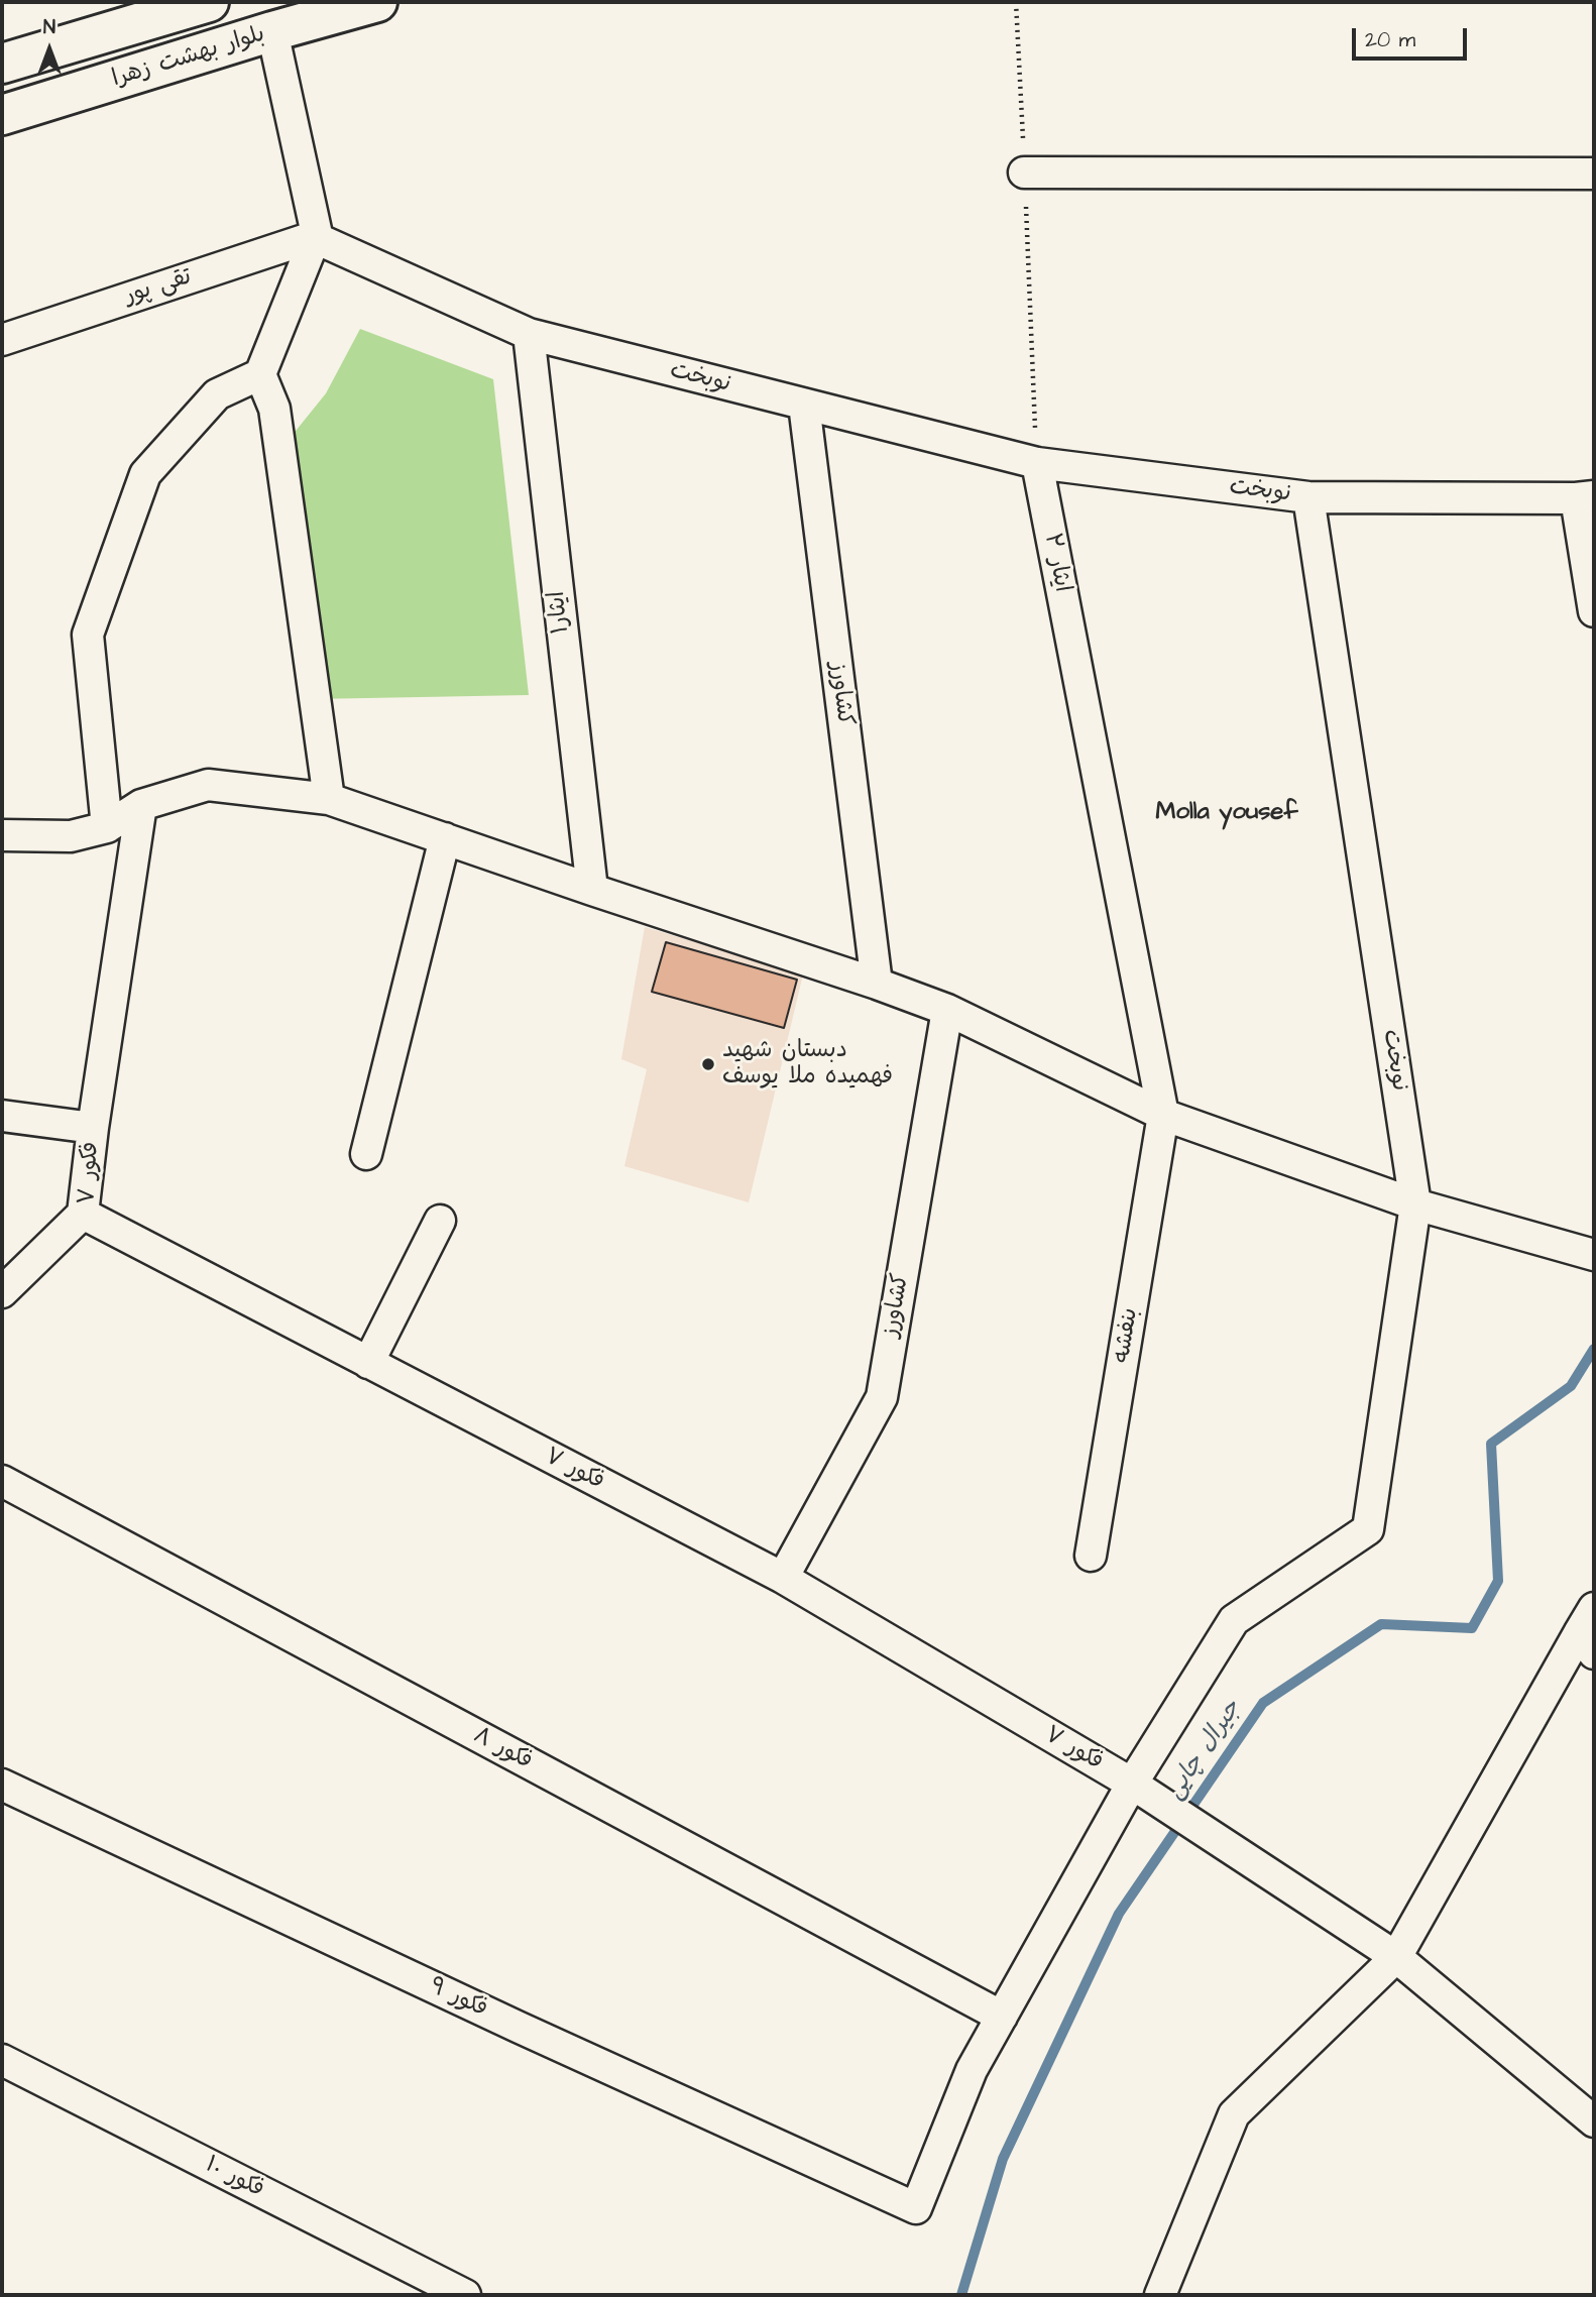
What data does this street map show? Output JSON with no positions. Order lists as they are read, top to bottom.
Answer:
{
  "streets": {
    "main road": ["بلوار بهشت زهرا"],
    "street": [
      "تقی پور",
      "نوبخت",
      "ایثار ۲",
      "ایثار۱",
      "کشاورز",
      "فکور ۷",
      "بنفشه",
      "فکور ۸",
      "فکور ۹",
      "فکور ۱۰"
    ]
  },
  "crossings": [
    ["تقی پور", "نوبخت"],
    ["نوبخت", "ایثار ۲"],
    ["نوبخت", "ایثار۱"],
    ["نوبخت", "کشاورز"],
    ["نوبخت", "فکور ۷"],
    ["نوبخت", "فکور ۸"],
    ["نوبخت", "فکور ۹"],
    ["ایثار ۲", "بنفشه"],
    ["کشاورز", "فکور ۷"]
  ],
  "districts": ["Molla yousef"],
  "water": ["جیرال چایی"],
  "places": ["دبستان شهید فهمیده ملا یوسف"],
  "scale_bar": "20 m",
  "north": "top"
}
